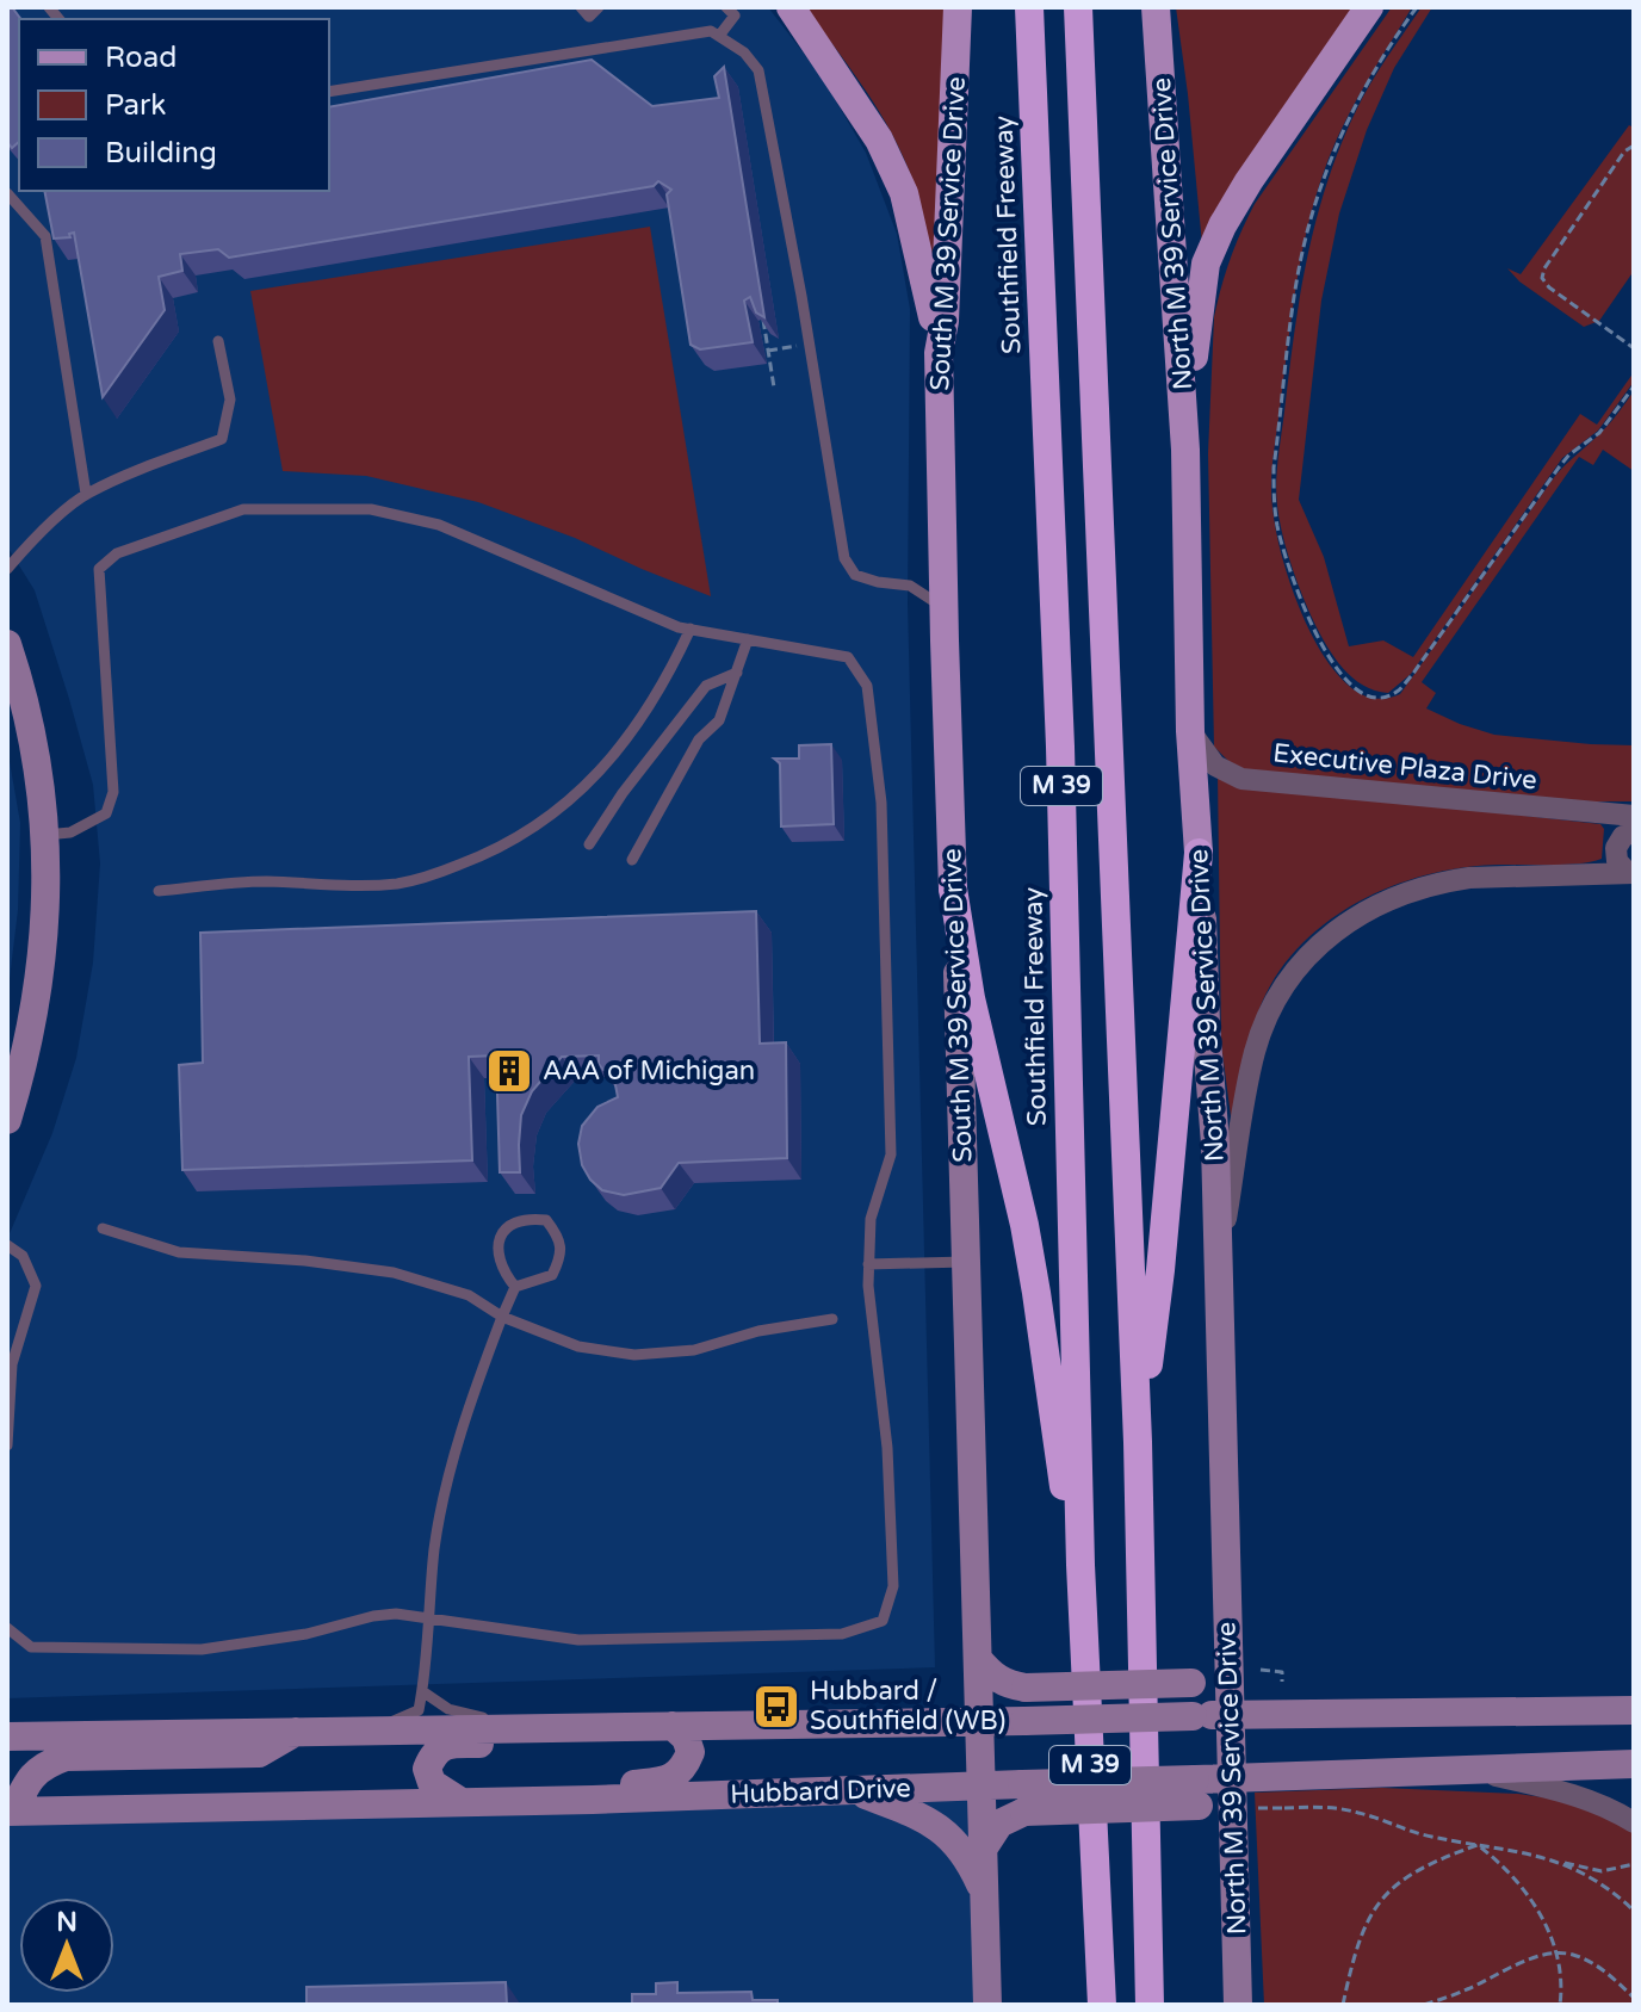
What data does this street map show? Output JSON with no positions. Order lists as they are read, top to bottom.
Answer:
{
  "streets": {
    "highway": ["Southfield Freeway", "M 39"],
    "main road": ["South M 39 Service Drive", "North M 39 Service Drive"],
    "street": ["Executive Plaza Drive", "Hubbard Drive"]
  },
  "crossings": [
    ["South M 39 Service Drive", "Hubbard Drive"],
    ["North M 39 Service Drive", "Executive Plaza Drive"],
    ["North M 39 Service Drive", "Hubbard Drive"]
  ],
  "places": {
    "building": ["AAA of Michigan"],
    "bus stop": ["Hubbard / Southfield (WB)"]
  },
  "legend": ["Road", "Park", "Building"],
  "north": "top"
}
